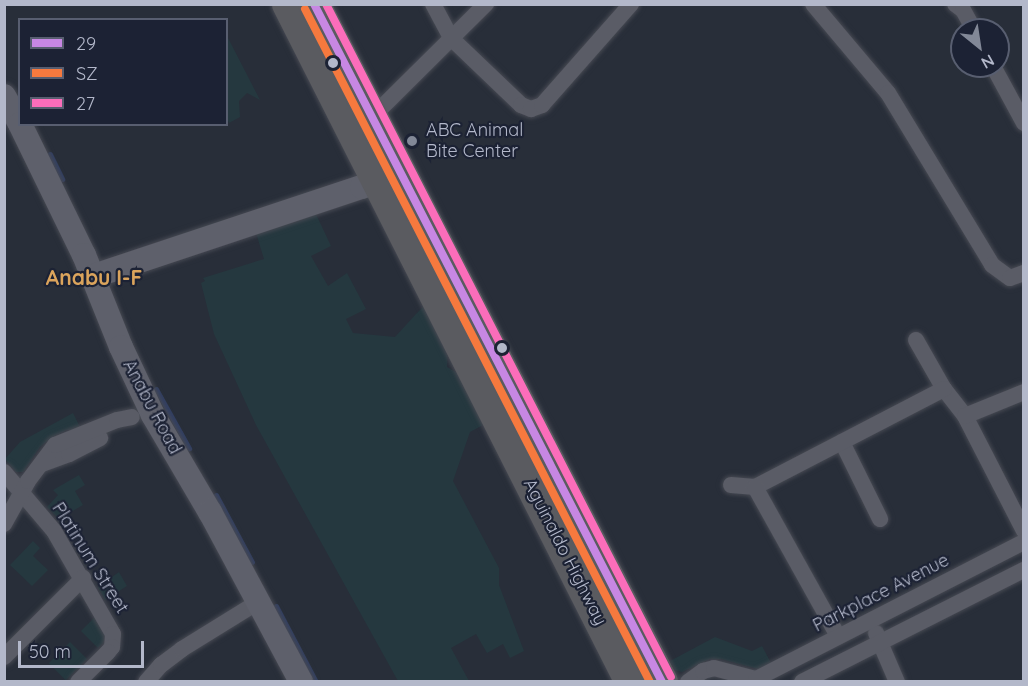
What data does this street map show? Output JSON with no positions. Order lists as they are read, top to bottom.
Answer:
{
  "streets": {
    "highway": ["Aguinaldo Highway"],
    "street": ["Anabu Road", "Platinum Street", "Parkplace Avenue"]
  },
  "districts": ["Anabu I-F"],
  "places": ["ABC Animal Bite Center"],
  "lines": ["transit line 29", "transit line 27", "transit line SZ"],
  "legend": ["29", "SZ", "27"],
  "scale_bar": "50 m",
  "north": "bottom right"
}
